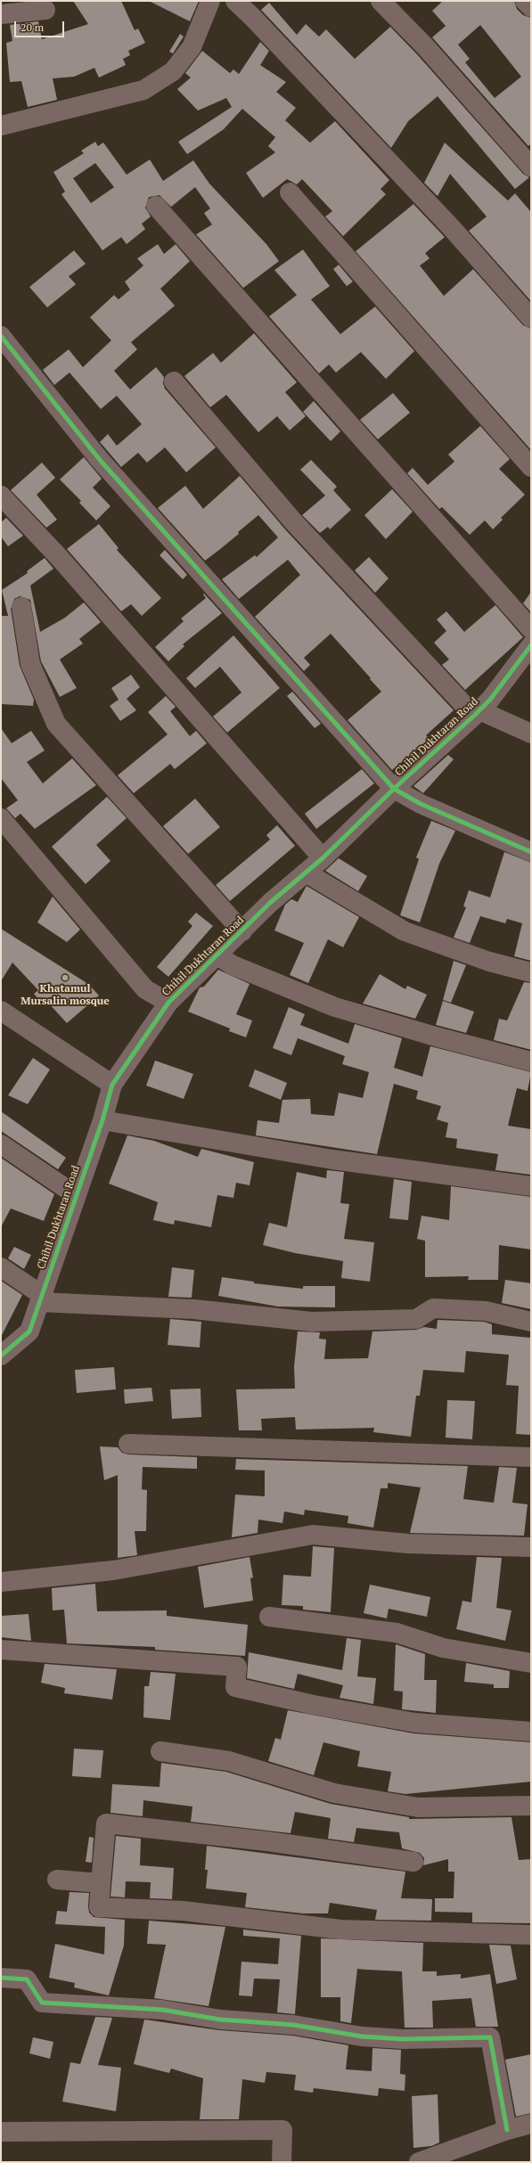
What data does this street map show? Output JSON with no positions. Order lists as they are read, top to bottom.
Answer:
{
  "streets": {
    "street": ["Chihil Dukhtaran Road"]
  },
  "places": ["Khatamul Mursalin mosque"],
  "scale_bar": "20 m"
}
